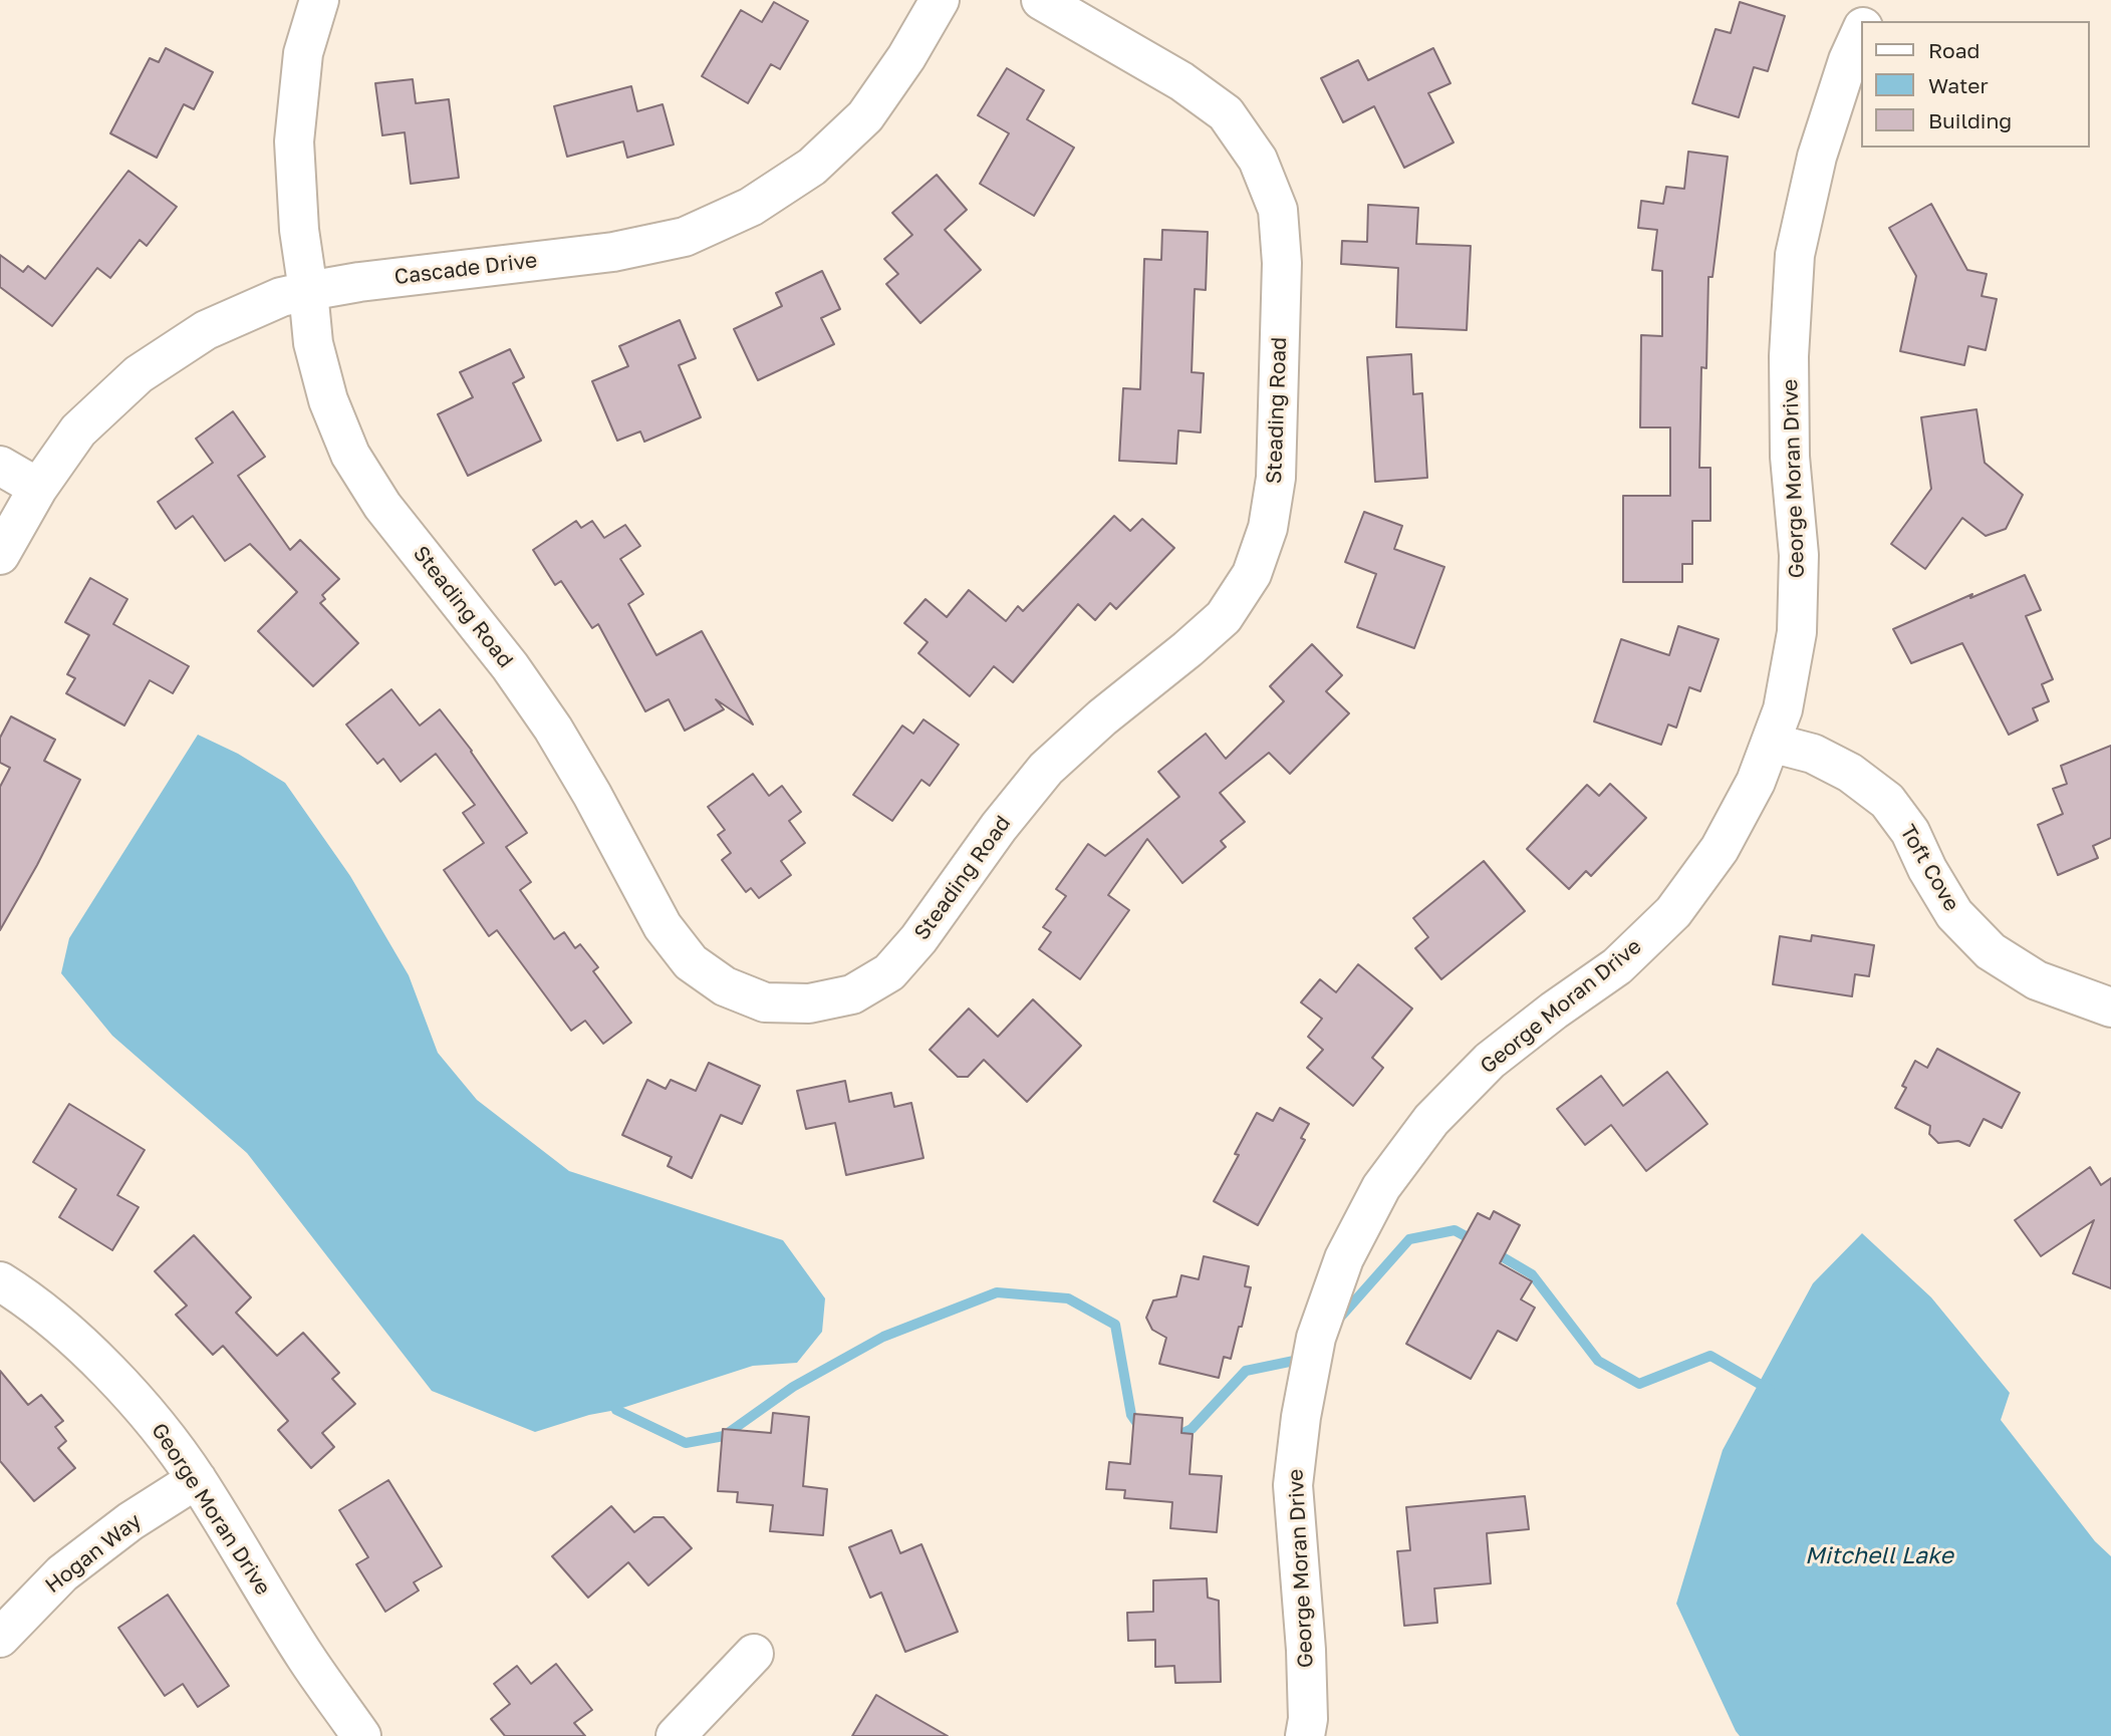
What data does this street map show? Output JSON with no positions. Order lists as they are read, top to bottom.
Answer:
{
  "streets": {
    "street": [
      "Cascade Drive",
      "Steading Road",
      "George Moran Drive",
      "Toft Cove",
      "Hogan Way"
    ]
  },
  "crossings": [
    ["Cascade Drive", "Steading Road"],
    ["George Moran Drive", "Toft Cove"],
    ["George Moran Drive", "Hogan Way"]
  ],
  "water": ["Mitchell Lake"],
  "legend": ["Road", "Water", "Building"]
}
